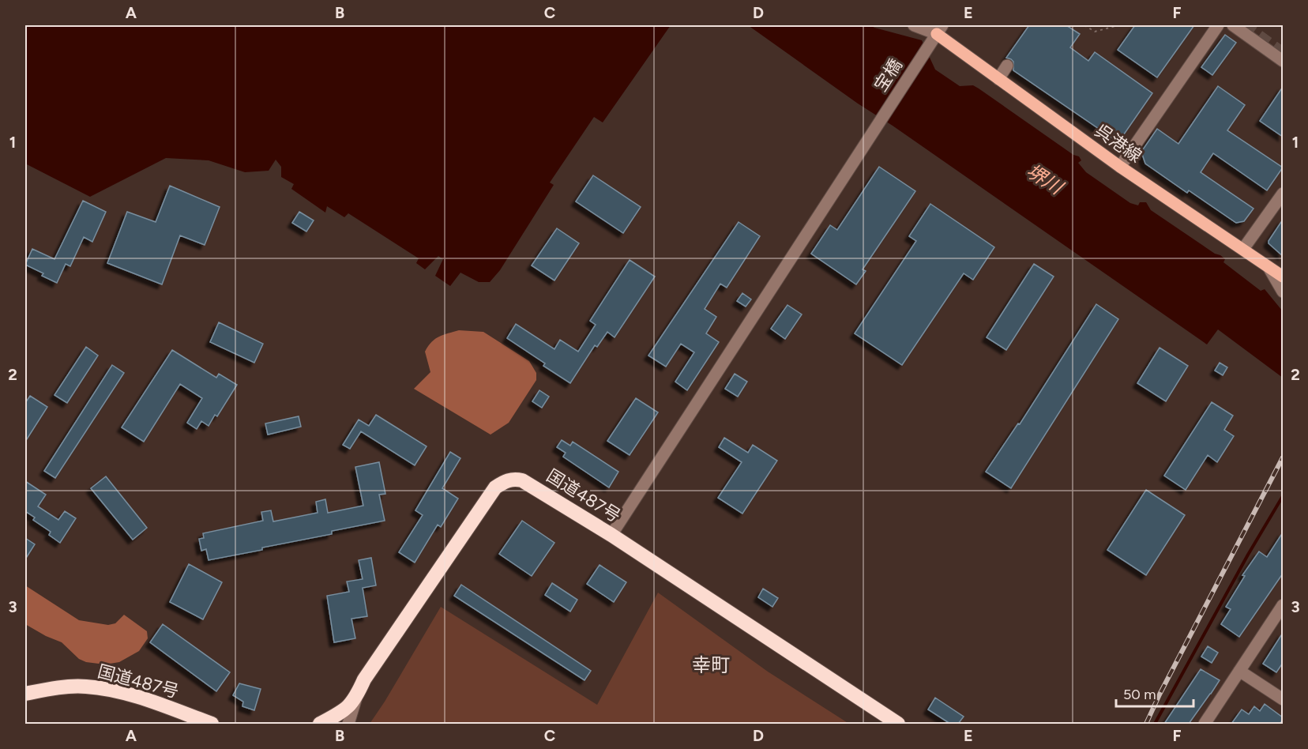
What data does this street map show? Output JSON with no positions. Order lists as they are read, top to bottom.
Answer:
{
  "streets": {
    "highway": ["国道487号"],
    "main road": ["呉港線"],
    "street": ["宝橋"]
  },
  "crossings": [
    ["宝橋", "呉港線"],
    ["宝橋", "国道487号"]
  ],
  "districts": ["幸町"],
  "water": ["堺川"],
  "scale_bar": "50 m",
  "grid": {
    "columns": [
      "A",
      "B",
      "C",
      "D",
      "E",
      "F"
    ],
    "rows": ["1", "2", "3"]
  }
}
